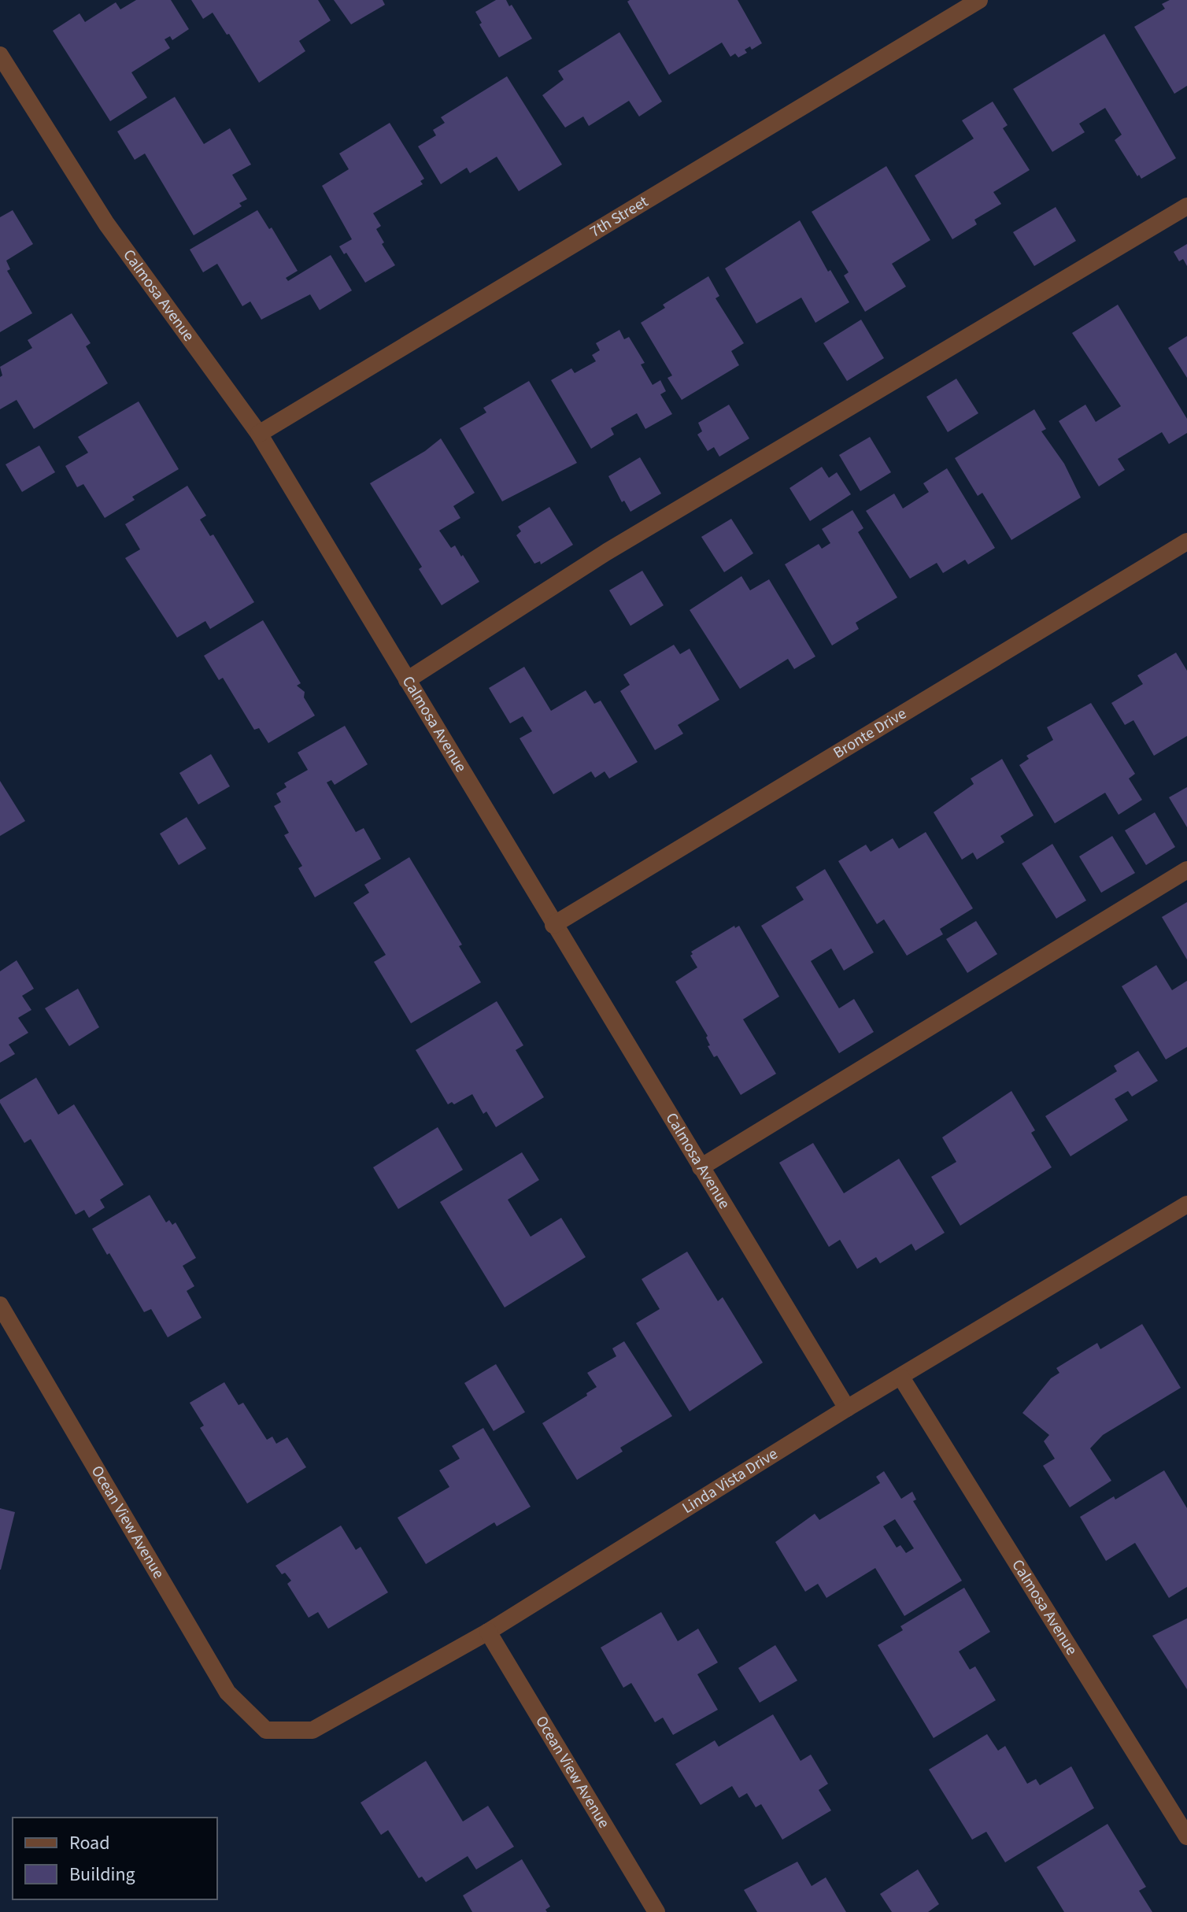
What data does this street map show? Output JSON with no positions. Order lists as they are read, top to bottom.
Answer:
{
  "streets": {
    "street": [
      "7th Street",
      "Calmosa Avenue",
      "Bronte Drive",
      "Linda Vista Drive",
      "Ocean View Avenue"
    ]
  },
  "crossings": [
    ["7th Street", "Calmosa Avenue"],
    ["Calmosa Avenue", "Bronte Drive"],
    ["Calmosa Avenue", "Linda Vista Drive"],
    ["Linda Vista Drive", "Ocean View Avenue"]
  ],
  "legend": ["Road", "Building"]
}
